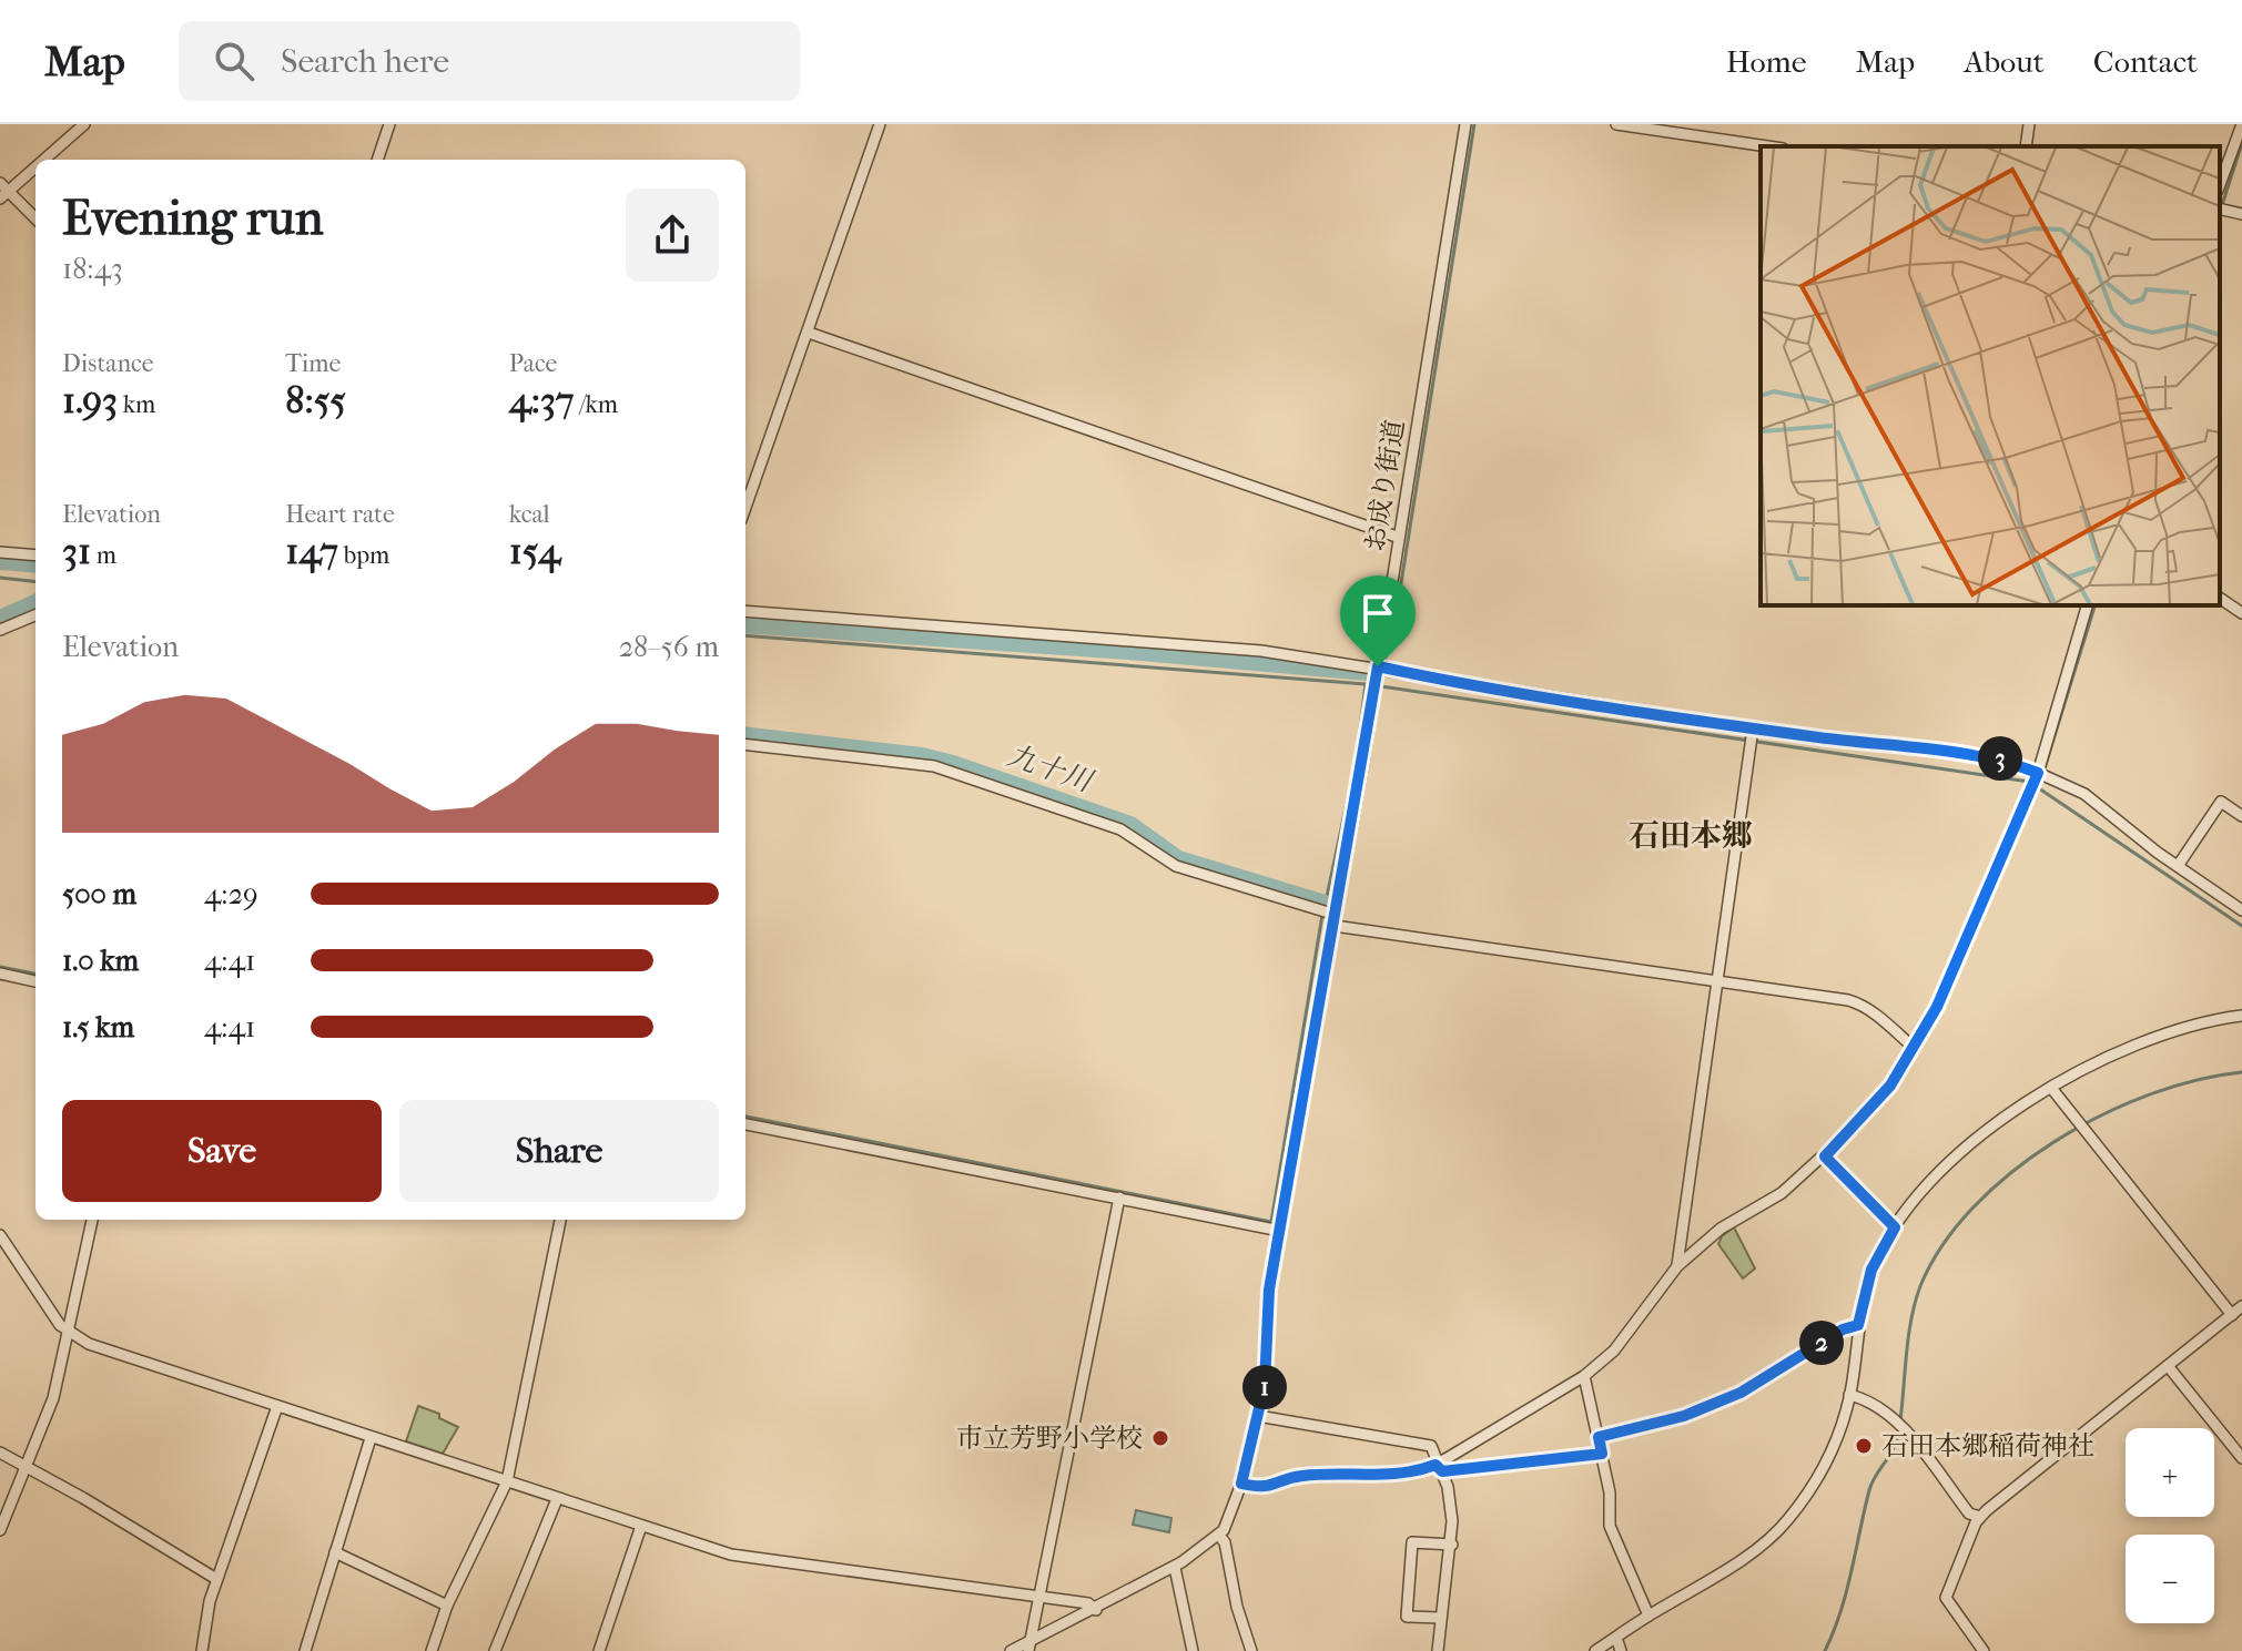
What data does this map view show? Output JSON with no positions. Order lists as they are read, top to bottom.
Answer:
{
  "streets": {
    "street": ["お成り街道"]
  },
  "districts": ["石田本郷"],
  "water": ["九十川"],
  "places": ["市立芳野小学校", "石田本郷稲荷神社"],
  "page": {
    "header": "Map",
    "search": "Search here",
    "nav": [
      "Home",
      "Map",
      "About",
      "Contact"
    ],
    "heading": ["Evening run", "18:43"],
    "stats": [
      ["Distance", "1.93 km"],
      ["Time", "8:55"],
      ["Pace", "4:37 /km"],
      ["Elevation", "31 m"],
      ["Heart rate", "147 bpm"],
      ["kcal", "154"]
    ],
    "chart": ["Elevation", "28–56 m"],
    "pins": ["3", "2", "1"],
    "list": [
      {
        "name": "500 m",
        "note": "4:29"
      },
      {
        "name": "1.0 km",
        "note": "4:41"
      },
      {
        "name": "1.5 km",
        "note": "4:41"
      }
    ],
    "buttons": ["Save", "Share"],
    "map_buttons": ["+", "−"]
  }
}
